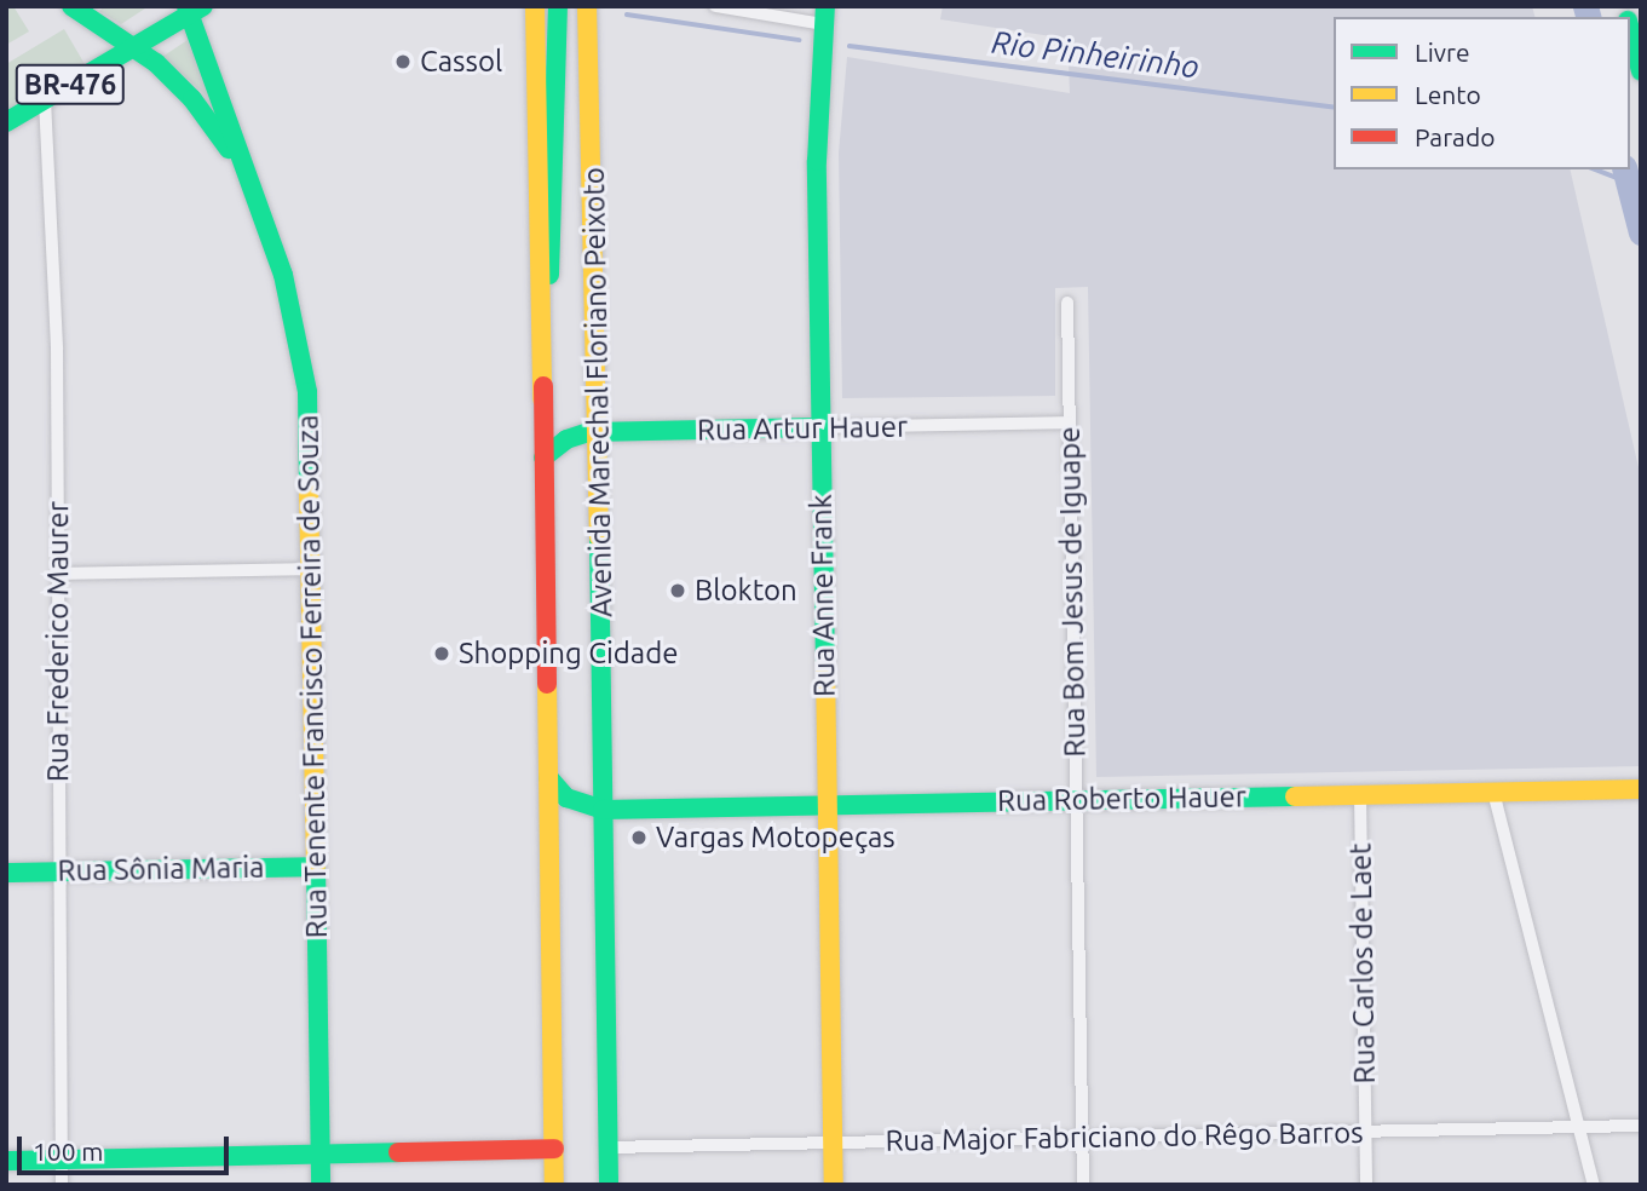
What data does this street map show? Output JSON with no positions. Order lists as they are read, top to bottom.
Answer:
{
  "streets": {
    "main road": [
      "BR-476",
      "Avenida Marechal Floriano Peixoto",
      "Rua Artur Hauer",
      "Rua Anne Frank",
      "Rua Tenente Francisco Ferreira de Souza",
      "Rua Roberto Hauer",
      "Rua Sônia Maria"
    ],
    "street": [
      "Rua Bom Jesus de Iguape",
      "Rua Frederico Maurer",
      "Rua Carlos de Laet",
      "Rua Major Fabriciano do Rêgo Barros"
    ]
  },
  "crossings": [
    ["BR-476", "Rua Frederico Maurer"],
    ["BR-476", "Rua Tenente Francisco Ferreira de Souza"],
    ["Avenida Marechal Floriano Peixoto", "Rua Artur Hauer"],
    ["Avenida Marechal Floriano Peixoto", "Rua Roberto Hauer"],
    ["Avenida Marechal Floriano Peixoto", "Rua Major Fabriciano do Rêgo Barros"],
    ["Rua Artur Hauer", "Rua Bom Jesus de Iguape"],
    ["Rua Artur Hauer", "Rua Anne Frank"],
    ["Rua Bom Jesus de Iguape", "Rua Roberto Hauer"],
    ["Rua Bom Jesus de Iguape", "Rua Major Fabriciano do Rêgo Barros"],
    ["Rua Anne Frank", "Rua Roberto Hauer"],
    ["Rua Anne Frank", "Rua Major Fabriciano do Rêgo Barros"],
    ["Rua Frederico Maurer", "Rua Sônia Maria"],
    ["Rua Tenente Francisco Ferreira de Souza", "Rua Sônia Maria"],
    ["Rua Roberto Hauer", "Rua Carlos de Laet"],
    ["Rua Carlos de Laet", "Rua Major Fabriciano do Rêgo Barros"]
  ],
  "water": ["Rio Pinheirinho"],
  "places": [
    "Cassol",
    "Blokton",
    "Shopping Cidade",
    "Vargas Motopeças"
  ],
  "legend": ["Livre", "Lento", "Parado"],
  "scale_bar": "100 m"
}
